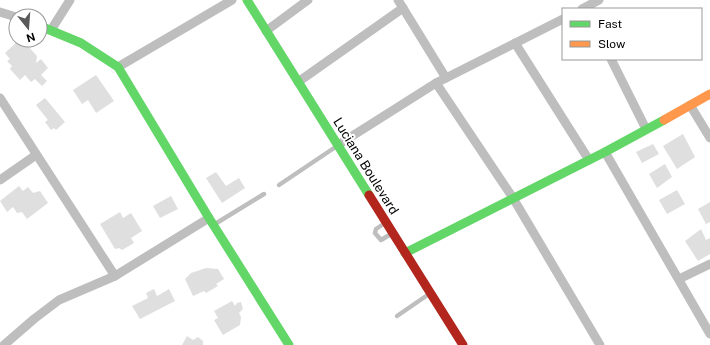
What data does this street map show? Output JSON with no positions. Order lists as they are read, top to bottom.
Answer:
{
  "streets": {
    "street": ["Luciana Boulevard"]
  },
  "legend": ["Fast", "Slow"],
  "north": "bottom"
}
